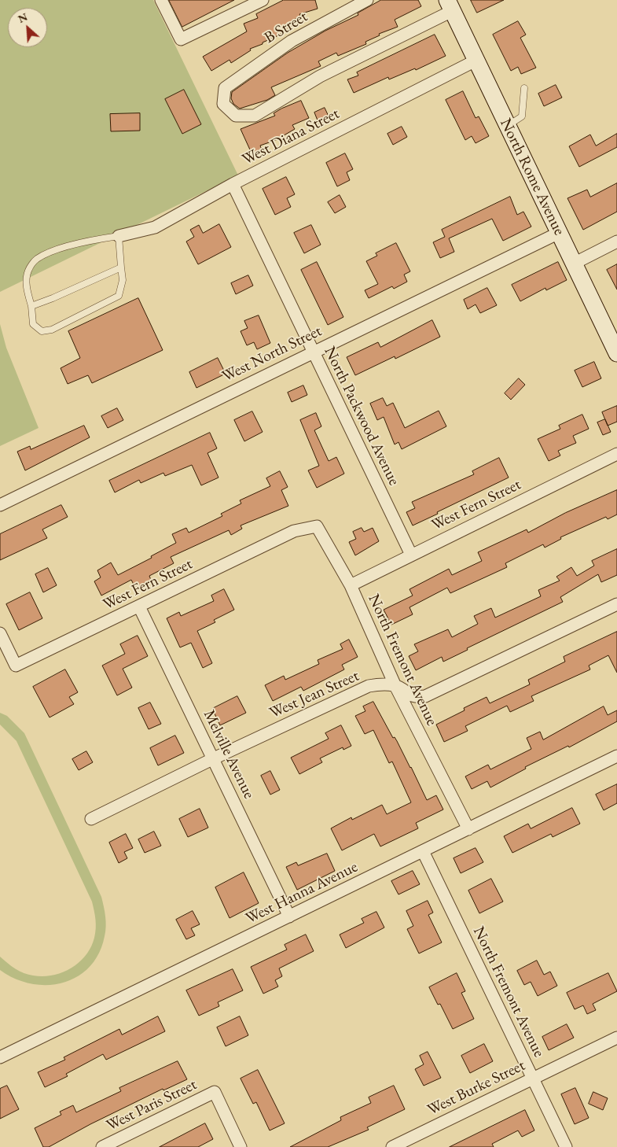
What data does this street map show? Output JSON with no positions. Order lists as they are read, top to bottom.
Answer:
{
  "streets": {
    "street": [
      "B Street",
      "West Diana Street",
      "North Rome Avenue",
      "West North Street",
      "North Packwood Avenue",
      "West Fern Street",
      "North Fremont Avenue",
      "West Jean Street",
      "Melville Avenue",
      "West Hanna Avenue",
      "West Burke Street",
      "West Paris Street"
    ]
  },
  "crossings": [
    ["B Street", "North Rome Avenue"],
    ["West Diana Street", "North Rome Avenue"],
    ["West Diana Street", "North Packwood Avenue"],
    ["North Rome Avenue", "West North Street"],
    ["West North Street", "North Packwood Avenue"],
    ["North Packwood Avenue", "West Fern Street"],
    ["West Fern Street", "North Fremont Avenue"],
    ["West Fern Street", "Melville Avenue"],
    ["North Fremont Avenue", "West Jean Street"],
    ["North Fremont Avenue", "West Hanna Avenue"],
    ["North Fremont Avenue", "West Burke Street"],
    ["West Jean Street", "Melville Avenue"],
    ["Melville Avenue", "West Hanna Avenue"]
  ],
  "north": "top left"
}
